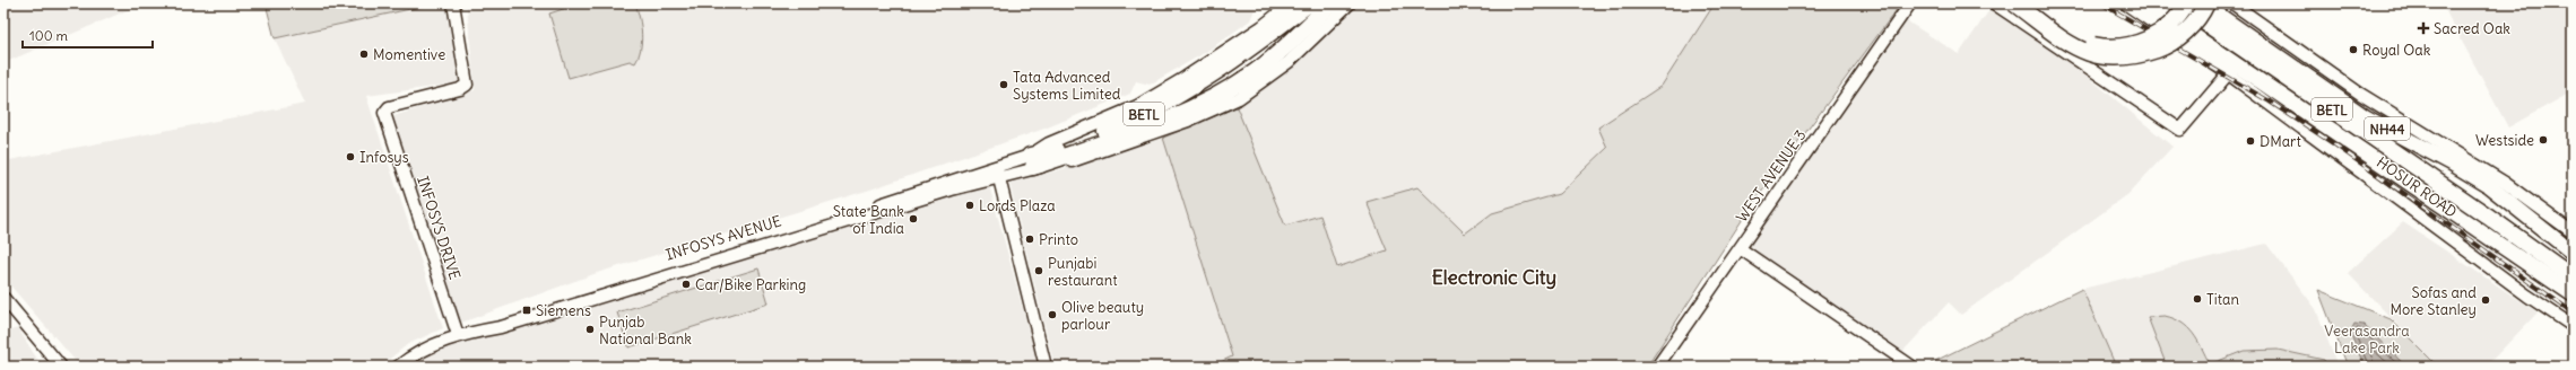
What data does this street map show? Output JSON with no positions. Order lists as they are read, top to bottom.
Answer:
{
  "streets": {
    "highway": ["BETL", "NH44", "HOSUR ROAD"],
    "street": ["WEST AVENUE 3", "INFOSYS DRIVE", "INFOSYS AVENUE"]
  },
  "crossings": [
    ["BETL", "INFOSYS AVENUE"],
    ["INFOSYS DRIVE", "INFOSYS AVENUE"]
  ],
  "districts": ["Electronic City"],
  "parks": ["Veerasandra Lake Park"],
  "places": {
    "health": ["Sacred Oak"],
    "other": [
      "Royal Oak",
      "Momentive",
      "Tata Advanced Systems Limited",
      "Westside",
      "DMart",
      "Infosys",
      "Lords Plaza",
      "State Bank of India",
      "Printo",
      "Punjabi restaurant",
      "Car/Bike Parking",
      "Titan",
      "Sofas and More Stanley",
      "Olive beauty parlour",
      "Punjab National Bank"
    ],
    "transit": ["Siemens"]
  },
  "scale_bar": "100 m"
}
